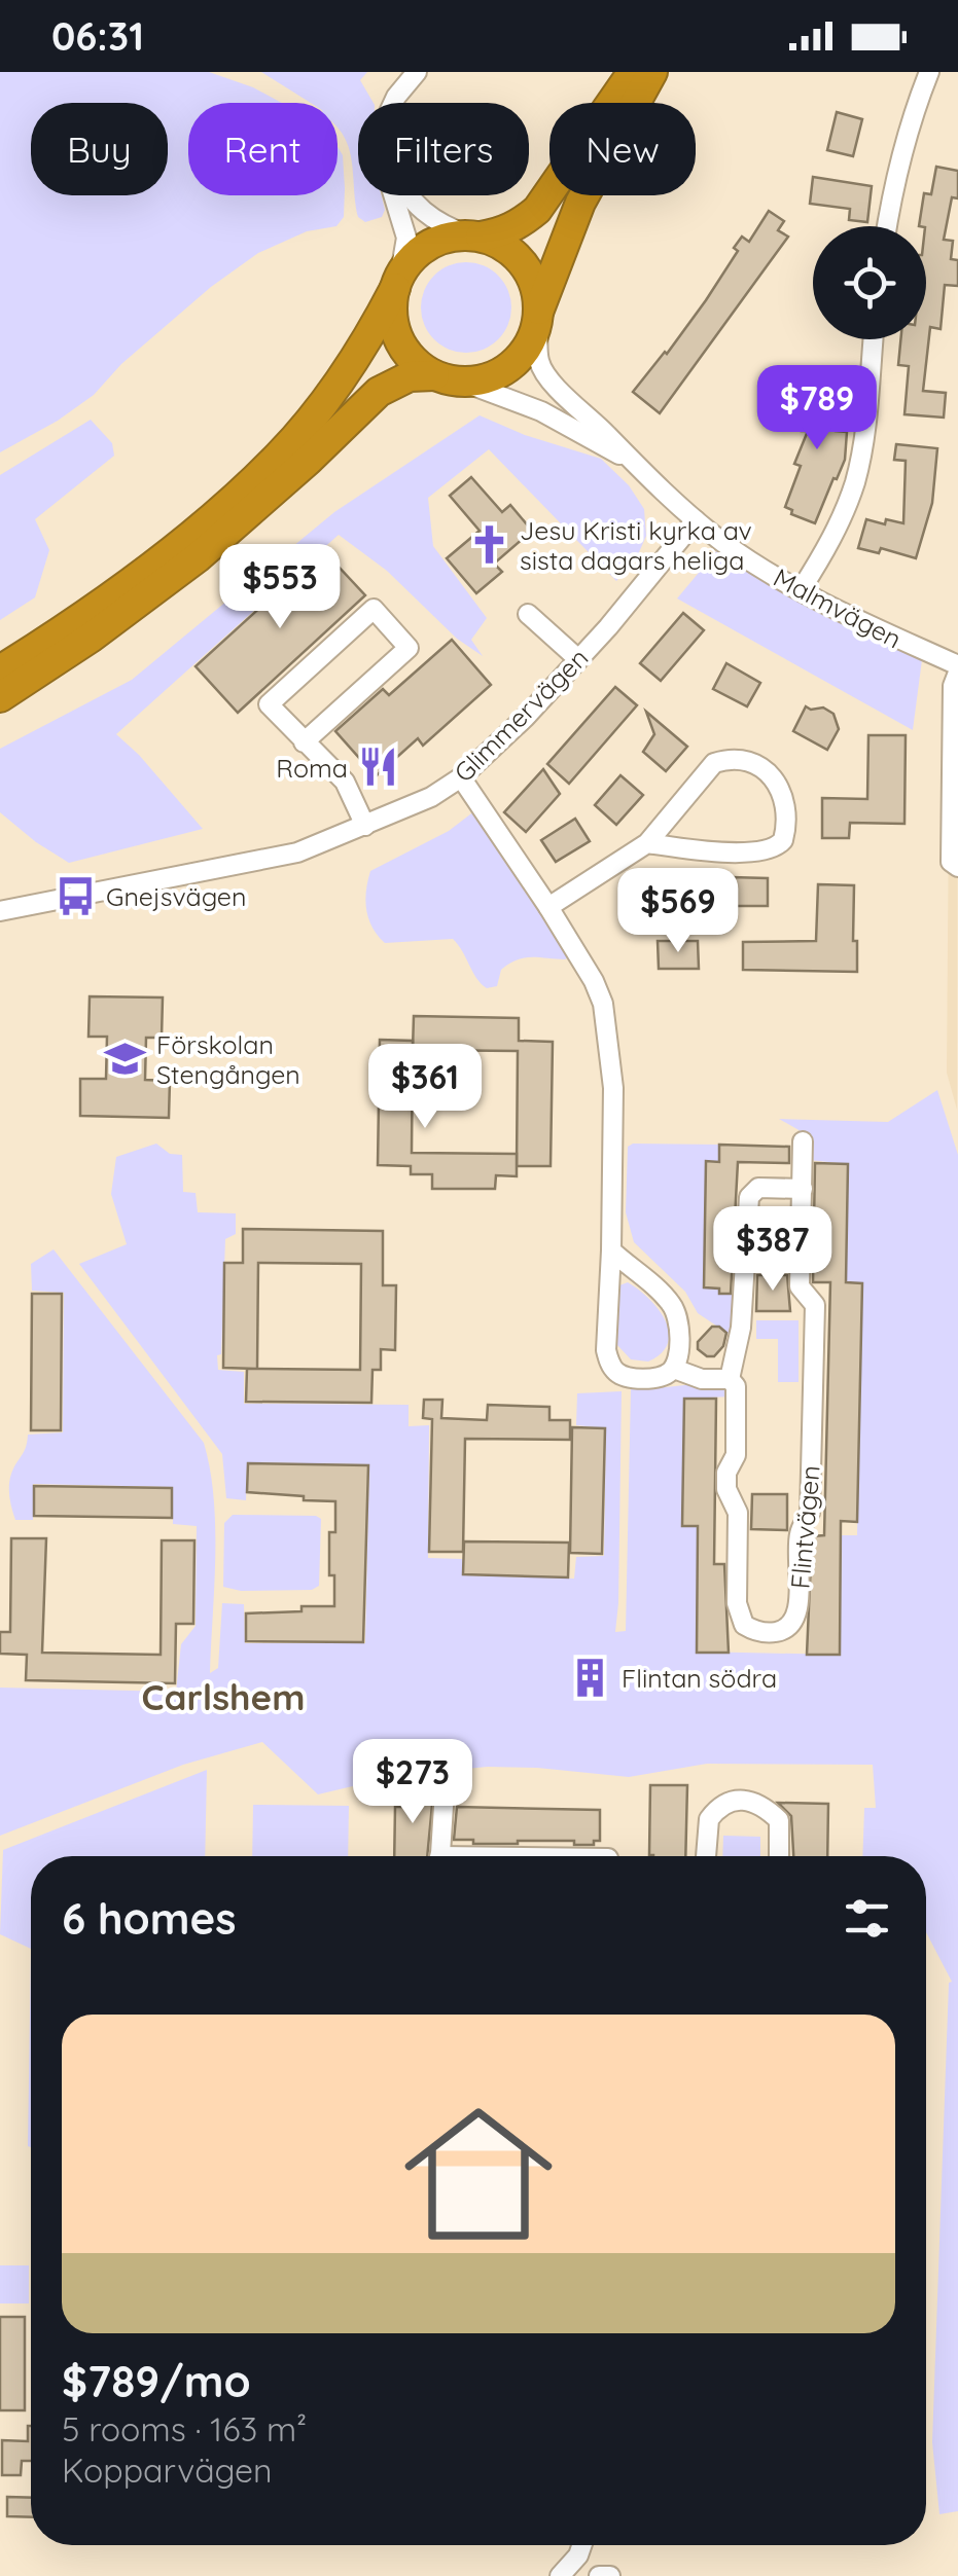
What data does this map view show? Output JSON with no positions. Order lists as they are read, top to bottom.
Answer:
{
  "streets": {
    "street": ["Malmvägen", "Glimmervägen", "Flintvägen"]
  },
  "crossings": [
    ["Malmvägen", "Glimmervägen"]
  ],
  "districts": ["Carlshem"],
  "places": {
    "church": ["Jesu Kristi kyrka av sista dagars heliga"],
    "restaurant": ["Roma"],
    "bus stop": ["Gnejsvägen"],
    "school or university": ["Förskolan Stengången"],
    "building": ["Flintan södra"]
  },
  "page": {
    "status": "06:31",
    "chip": [
      "Buy",
      "Rent",
      "Filters",
      "New"
    ],
    "price": [
      "$789",
      "$553",
      "$569",
      "$361",
      "$387",
      "$273"
    ],
    "heading": "6 homes",
    "list": [
      {
        "name": "$789/mo",
        "note": "5 rooms · 163 m² · Kopparvägen"
      }
    ]
  }
}
